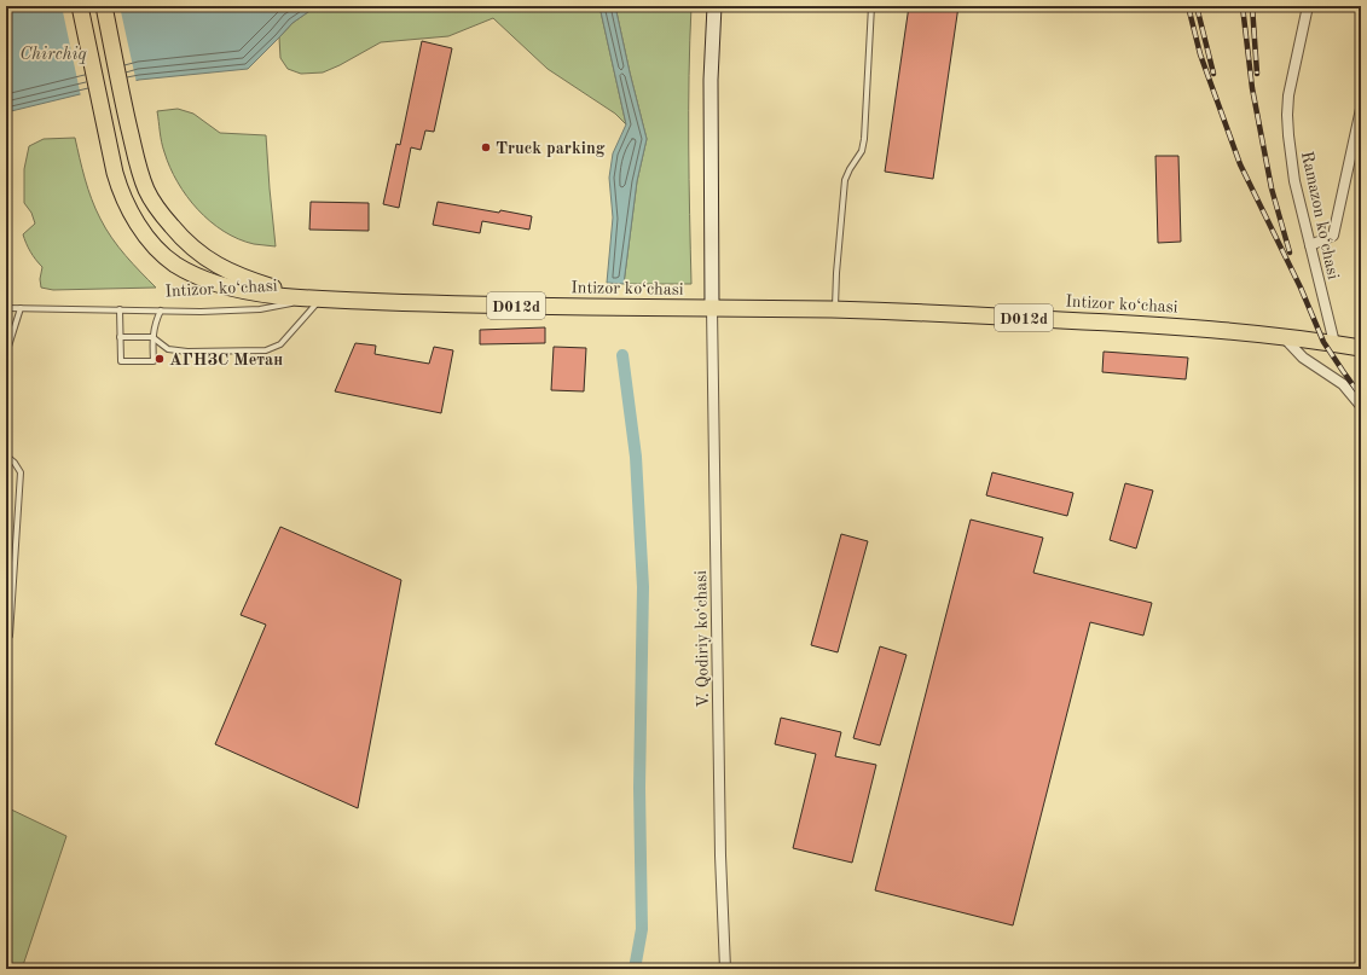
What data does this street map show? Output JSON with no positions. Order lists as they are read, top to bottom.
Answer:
{
  "streets": {
    "main road": ["Intizor ko‘chasi", "D012d"],
    "street": ["Ramazon ko‘chasi", "V. Qodiriy ko‘chasi"]
  },
  "crossings": [
    ["Ramazon ko‘chasi", "Intizor ko‘chasi"],
    ["Intizor ko‘chasi", "D012d"],
    ["Intizor ko‘chasi", "V. Qodiriy ko‘chasi"]
  ],
  "water": ["Chirchiq"],
  "places": ["Truck parking", "АГНЗС Метан"]
}
